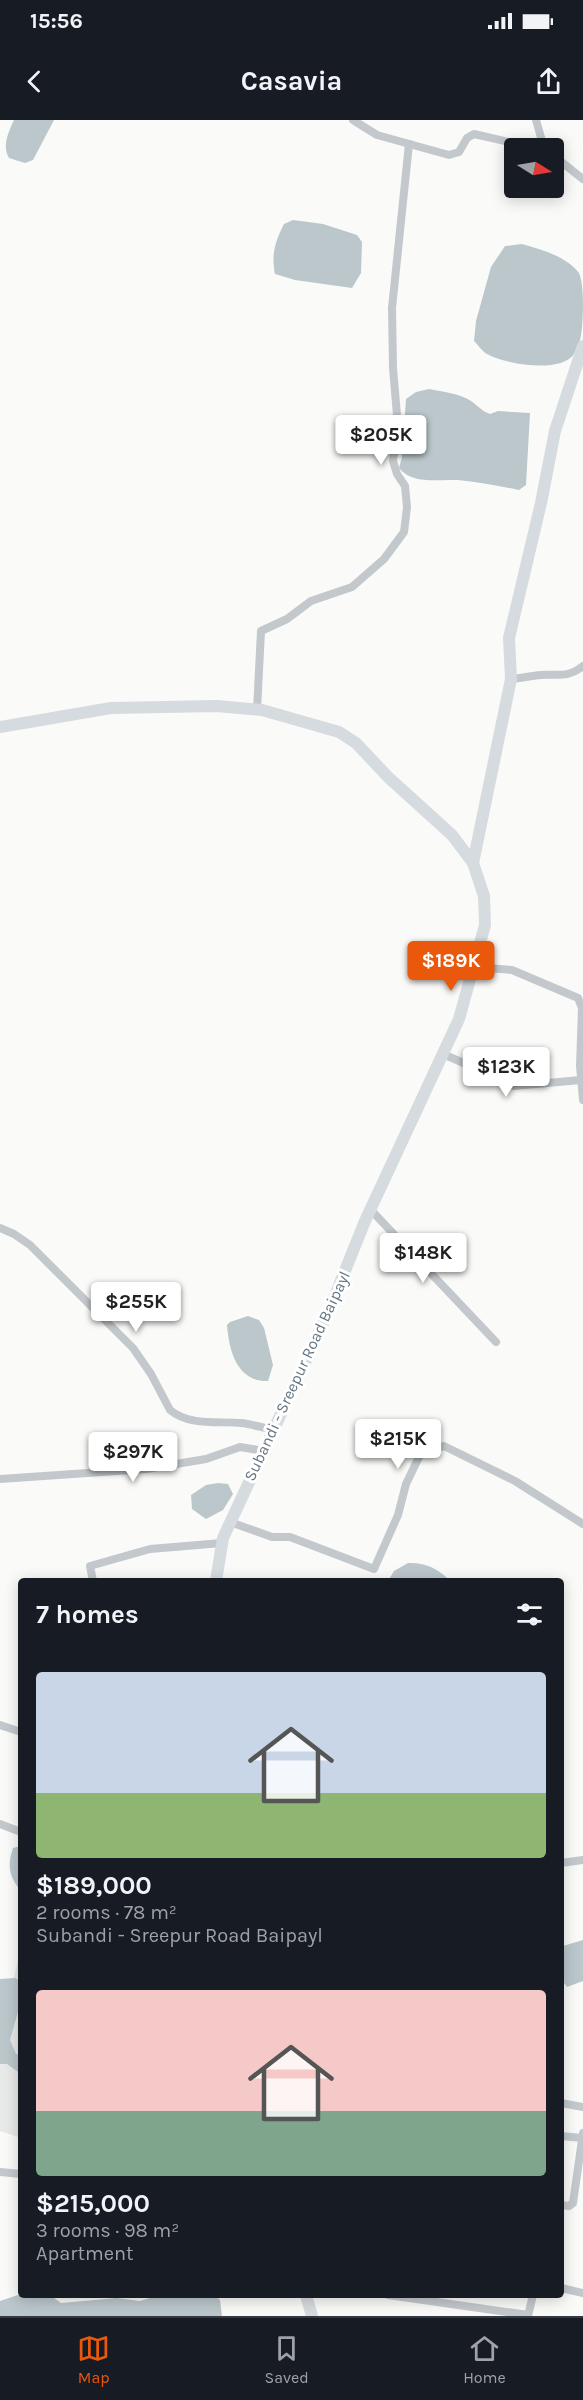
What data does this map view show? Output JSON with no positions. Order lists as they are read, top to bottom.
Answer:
{
  "streets": {
    "street": ["Subandi - Sreepur Road Baipayl"]
  },
  "north": "right",
  "page": {
    "status": "15:56",
    "header": "Casavia",
    "price": [
      "$205K",
      "$189K",
      "$123K",
      "$148K",
      "$255K",
      "$215K",
      "$297K"
    ],
    "heading": "7 homes",
    "list": [
      {
        "name": "$189,000",
        "note": "2 rooms · 78 m² · Subandi - Sreepur Road Baipayl"
      },
      {
        "name": "$215,000",
        "note": "3 rooms · 98 m² · Apartment"
      }
    ],
    "tabs": ["Map", "Saved", "Home"]
  }
}
